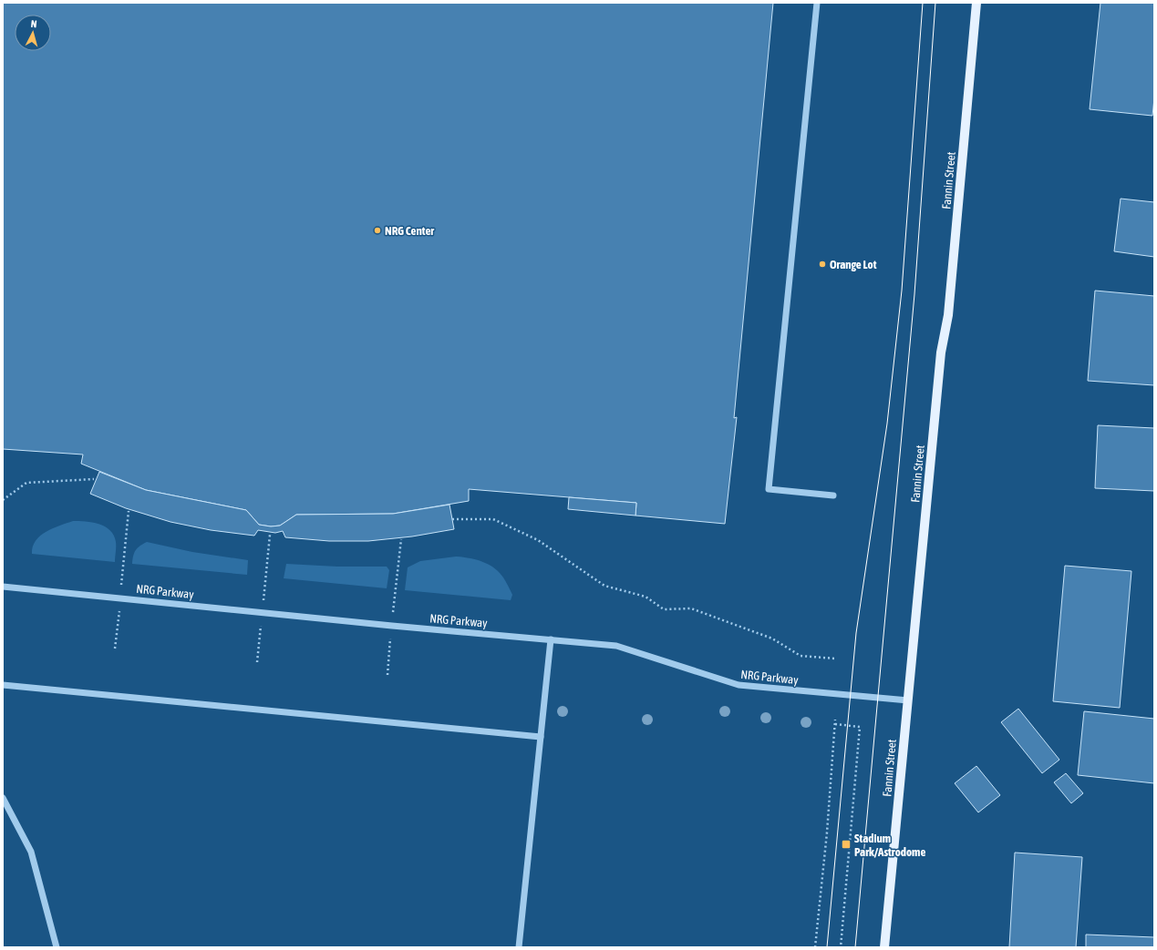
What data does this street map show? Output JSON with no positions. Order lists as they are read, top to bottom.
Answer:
{
  "streets": {
    "main road": ["Fannin Street"],
    "lane": ["NRG Parkway"]
  },
  "crossings": [
    ["Fannin Street", "NRG Parkway"]
  ],
  "places": {
    "other": ["NRG Center", "Orange Lot"],
    "transit": ["Stadium Park/Astrodome"]
  },
  "north": "top"
}
